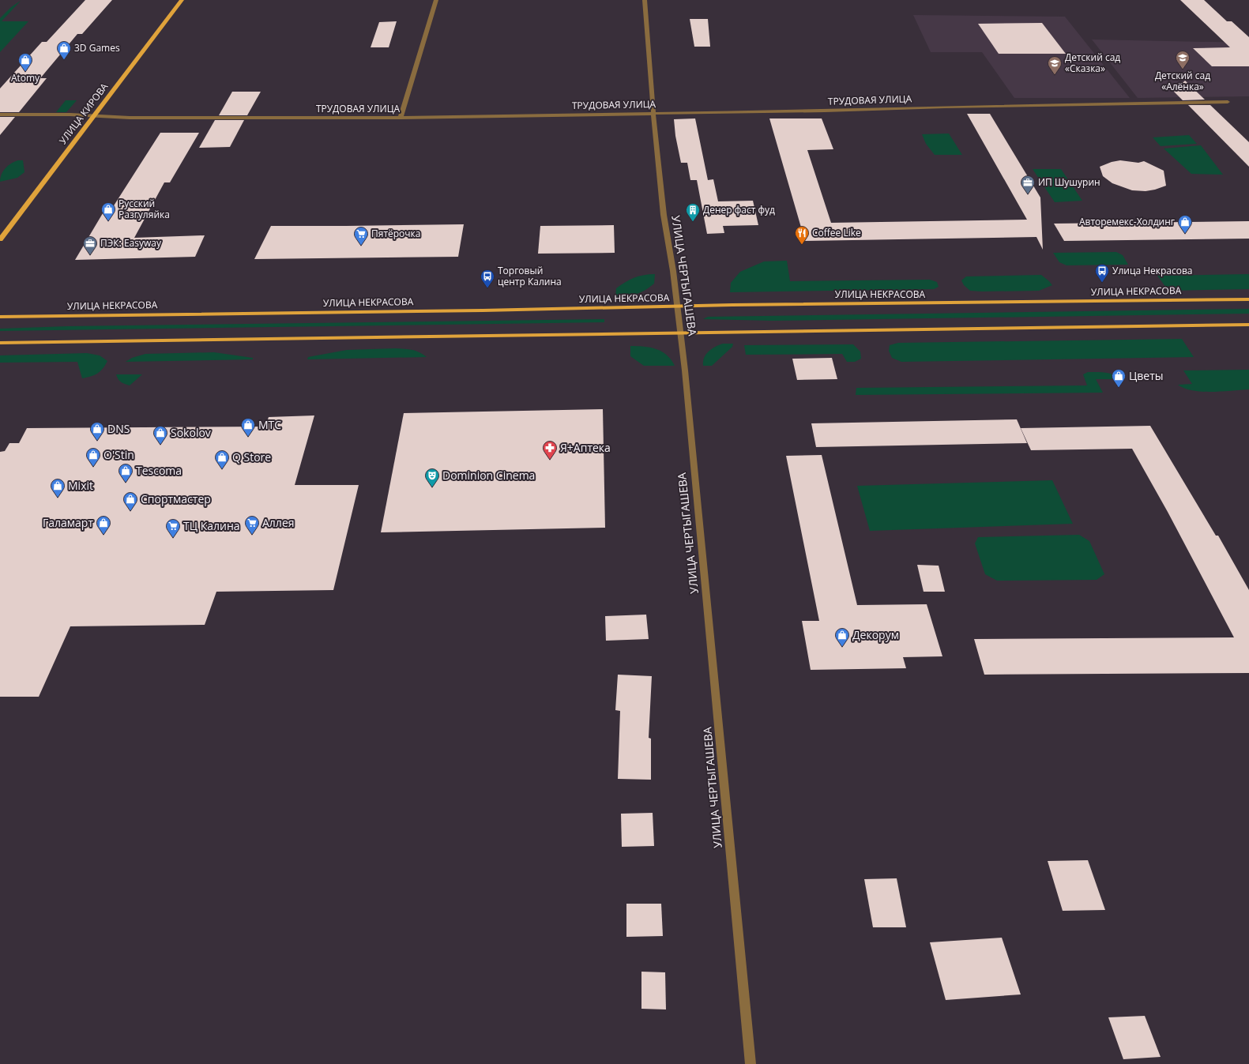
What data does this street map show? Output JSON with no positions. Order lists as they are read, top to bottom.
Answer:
{
  "streets": {
    "main road": ["УЛИЦА КИРОВА", "УЛИЦА НЕКРАСОВА"],
    "street": ["ТРУДОВАЯ УЛИЦА", "УЛИЦА ЧЕРТЫГАШЕВА"]
  },
  "crossings": [
    ["ТРУДОВАЯ УЛИЦА", "УЛИЦА КИРОВА"],
    ["ТРУДОВАЯ УЛИЦА", "УЛИЦА ЧЕРТЫГАШЕВА"],
    ["УЛИЦА ЧЕРТЫГАШЕВА", "УЛИЦА НЕКРАСОВА"]
  ],
  "places": {
    "shop": [
      "3D Games",
      "Atomy",
      "Русский Разгуляйка",
      "Авторемекс-Холдинг",
      "Цветы",
      "МТС",
      "DNS",
      "Sokolov",
      "O'Stin",
      "Q Store",
      "Tescoma",
      "Mixit",
      "Спортмастер",
      "Галамарт",
      "Декорум"
    ],
    "school or university": ["Детский сад «Алёнка»", "Детский сад «Сказка»"],
    "office": ["ИП Шушурин", "ПЭК: Easyway"],
    "building": ["Денер фаст фуд"],
    "restaurant": ["Coffee Like"],
    "supermarket": ["Пятёрочка", "Аллея", "ТЦ Калина"],
    "bus stop": ["Улица Некрасова", "Торговый центр Калина"],
    "pharmacy": ["Я+Аптека"],
    "theatre": ["Dominion Cinema"]
  }
}
